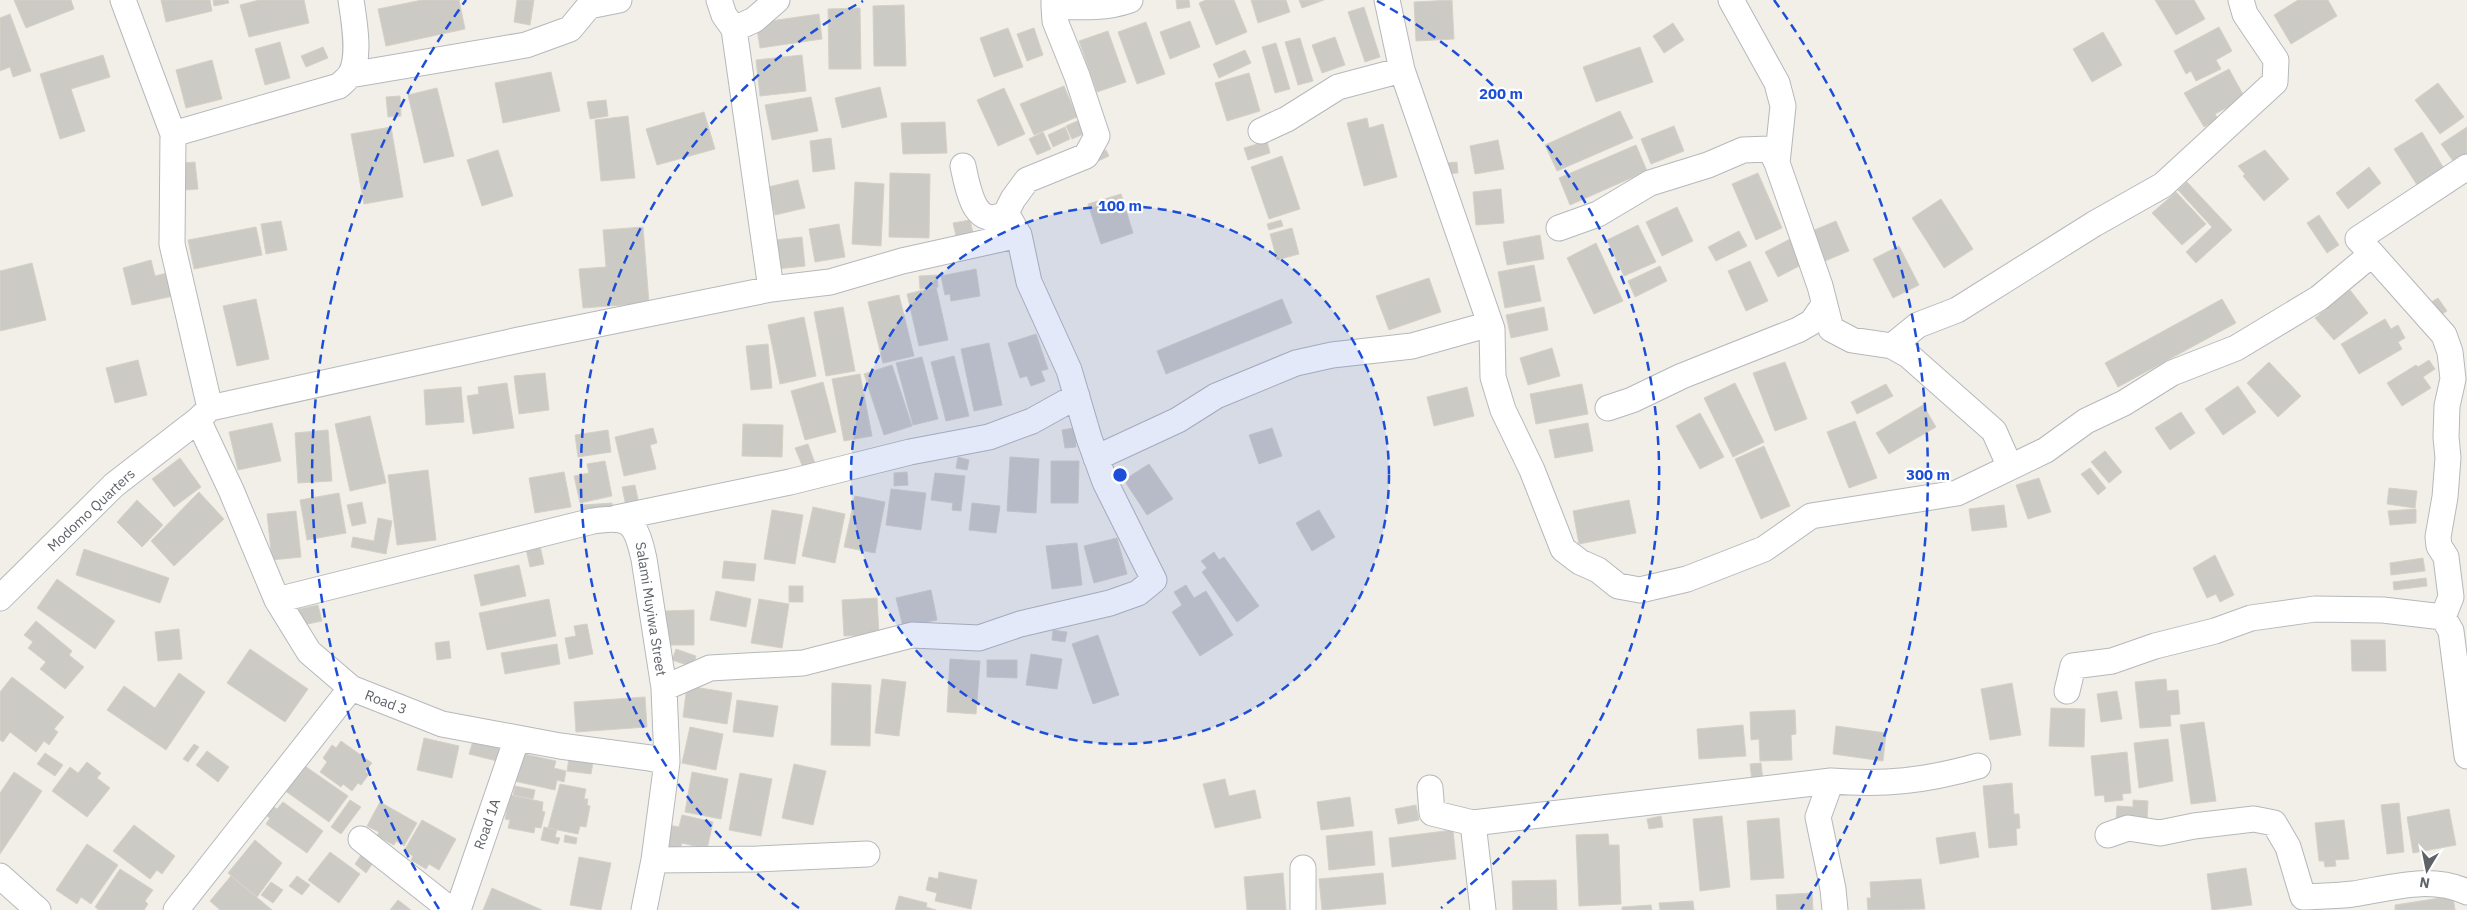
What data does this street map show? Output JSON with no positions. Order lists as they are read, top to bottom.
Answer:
{
  "streets": {
    "street": [
      "Modomo Quarters",
      "Salami Muyiwa Street",
      "Road 3",
      "Road 1A"
    ]
  },
  "crossings": [
    ["Salami Muyiwa Street", "Road 3"],
    ["Road 3", "Road 1A"]
  ],
  "north": "bottom",
  "rings": ["200 m", "100 m", "300 m"]
}
